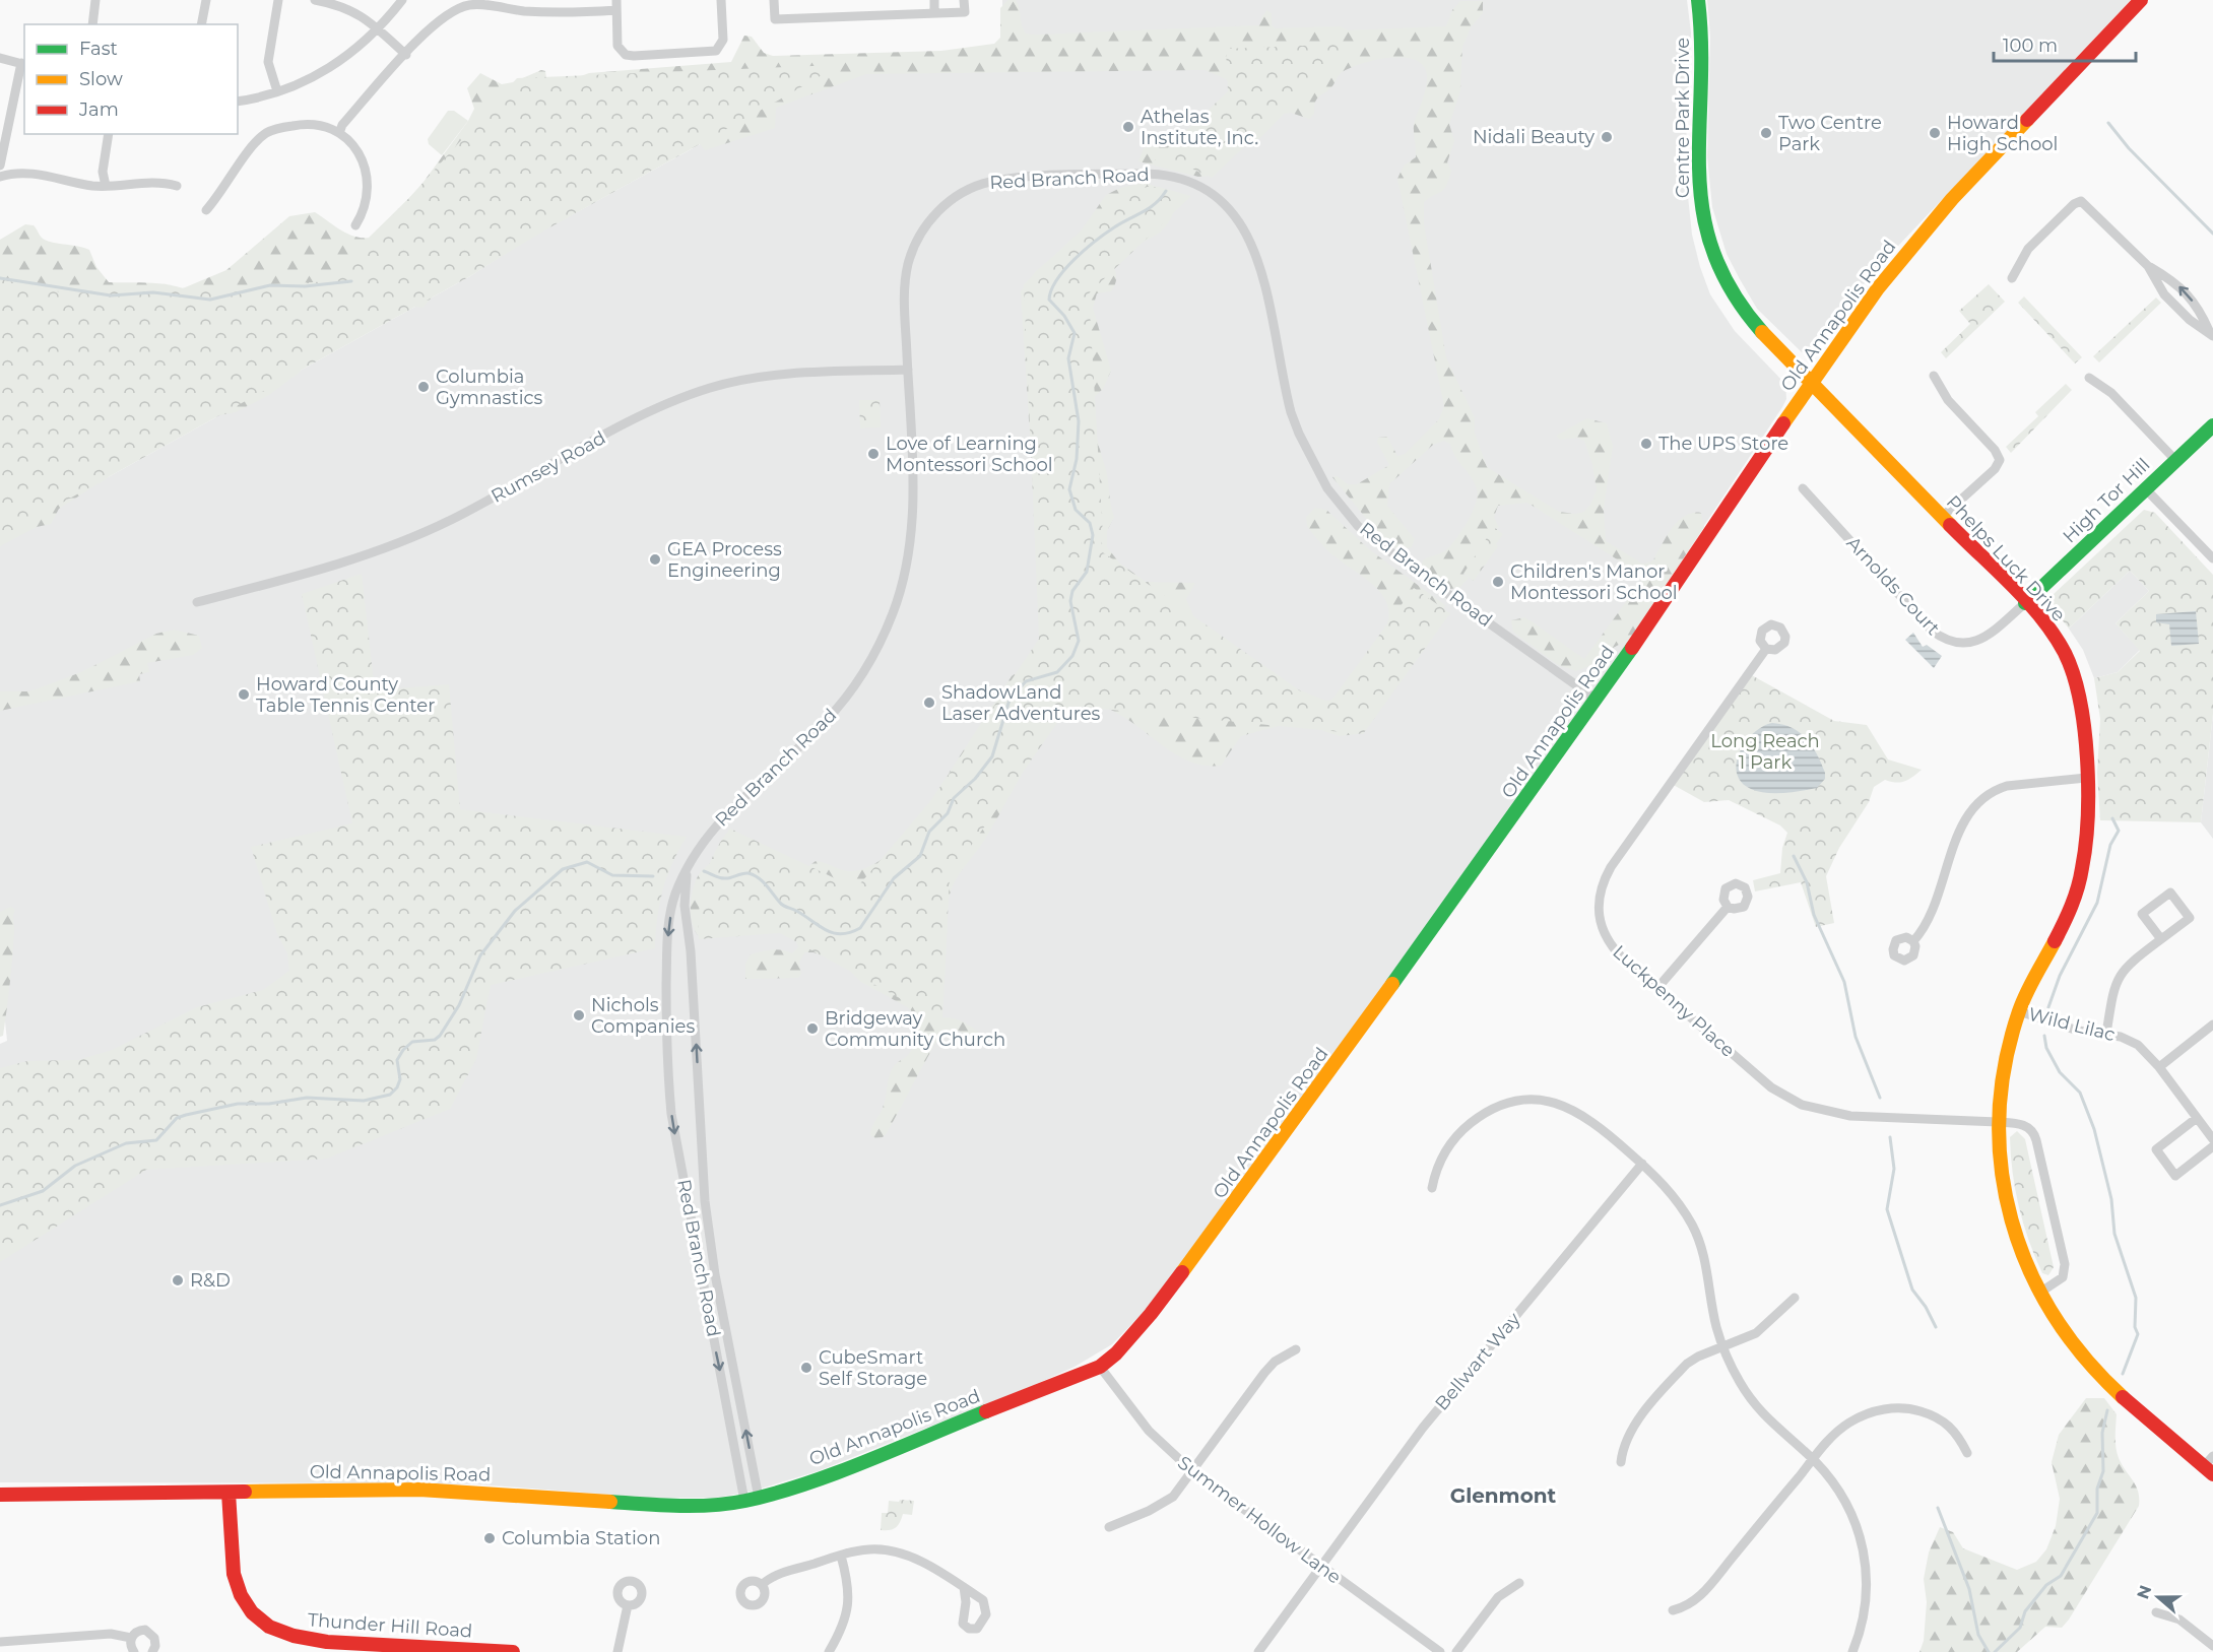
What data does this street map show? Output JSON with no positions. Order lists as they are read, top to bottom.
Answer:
{
  "streets": {
    "main road": [
      "Centre Park Drive",
      "Old Annapolis Road",
      "High Tor Hill",
      "Phelps Luck Drive",
      "Thunder Hill Road"
    ],
    "street": [
      "Red Branch Road",
      "Rumsey Road",
      "Arnolds Court",
      "Luckpenny Place",
      "Wild Lilac",
      "Bellwart Way",
      "Summer Hollow Lane"
    ]
  },
  "crossings": [
    ["Centre Park Drive", "Old Annapolis Road"],
    ["Centre Park Drive", "Phelps Luck Drive"],
    ["Red Branch Road", "Old Annapolis Road"],
    ["Red Branch Road", "Rumsey Road"],
    ["Old Annapolis Road", "Phelps Luck Drive"],
    ["Old Annapolis Road", "Summer Hollow Lane"],
    ["Old Annapolis Road", "Thunder Hill Road"],
    ["High Tor Hill", "Phelps Luck Drive"],
    ["High Tor Hill", "Arnolds Court"],
    ["Phelps Luck Drive", "Arnolds Court"],
    ["Phelps Luck Drive", "Luckpenny Place"],
    ["Phelps Luck Drive", "Wild Lilac"],
    ["Bellwart Way", "Summer Hollow Lane"]
  ],
  "districts": ["Glenmont"],
  "parks": ["Long Reach 1 Park"],
  "places": [
    "Athelas Institute, Inc.",
    "Two Centre Park",
    "Howard High School",
    "Nidali Beauty",
    "Columbia Gymnastics",
    "The UPS Store",
    "Love of Learning Montessori School",
    "GEA Process Engineering",
    "Children's Manor Montessori School",
    "Howard County Table Tennis Center",
    "ShadowLand Laser Adventures",
    "Nichols Companies",
    "Bridgeway Community Church",
    "R&D",
    "CubeSmart Self Storage",
    "Columbia Station"
  ],
  "legend": ["Fast", "Slow", "Jam"],
  "scale_bar": "100 m",
  "north": "left"
}
